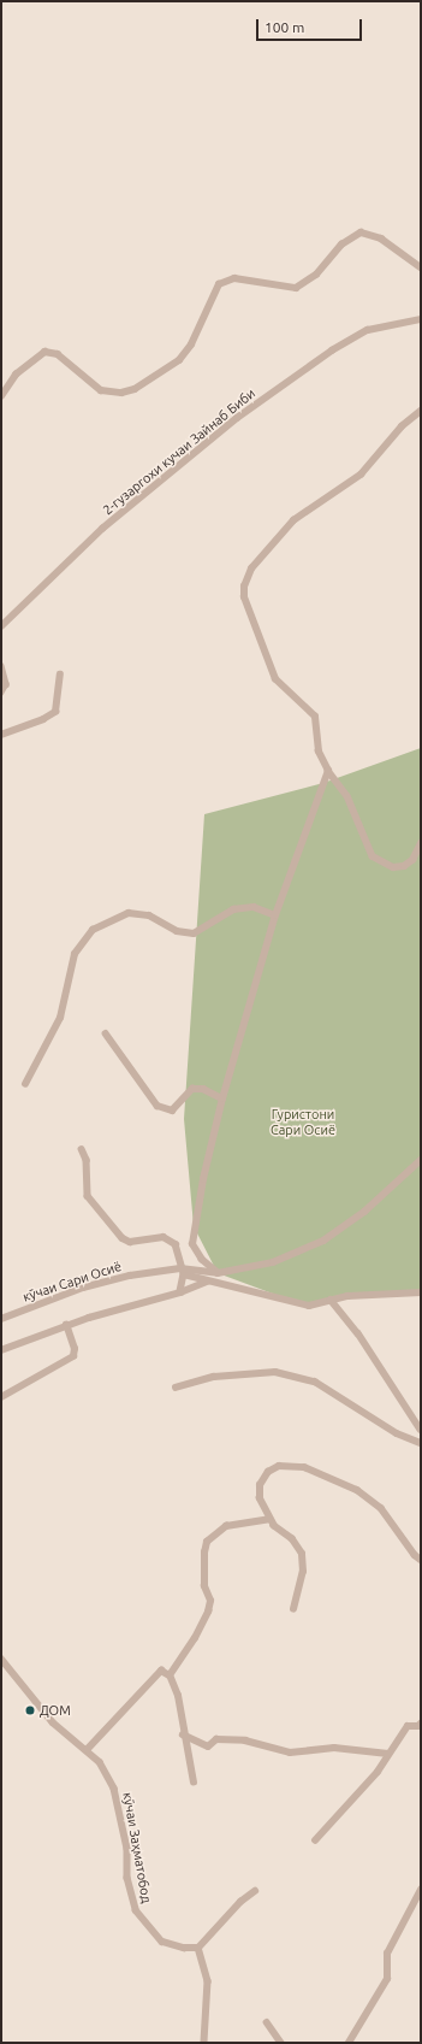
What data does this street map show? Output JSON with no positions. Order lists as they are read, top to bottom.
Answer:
{
  "streets": {
    "street": ["2-гузаргохи кучаи Зайнаб Биби", "кӯчаи Сари Осиё", "кӯчаи Заҳматобод"]
  },
  "parks": ["Гуристони Сари Осиё"],
  "places": ["ДОМ"],
  "scale_bar": "100 m"
}
